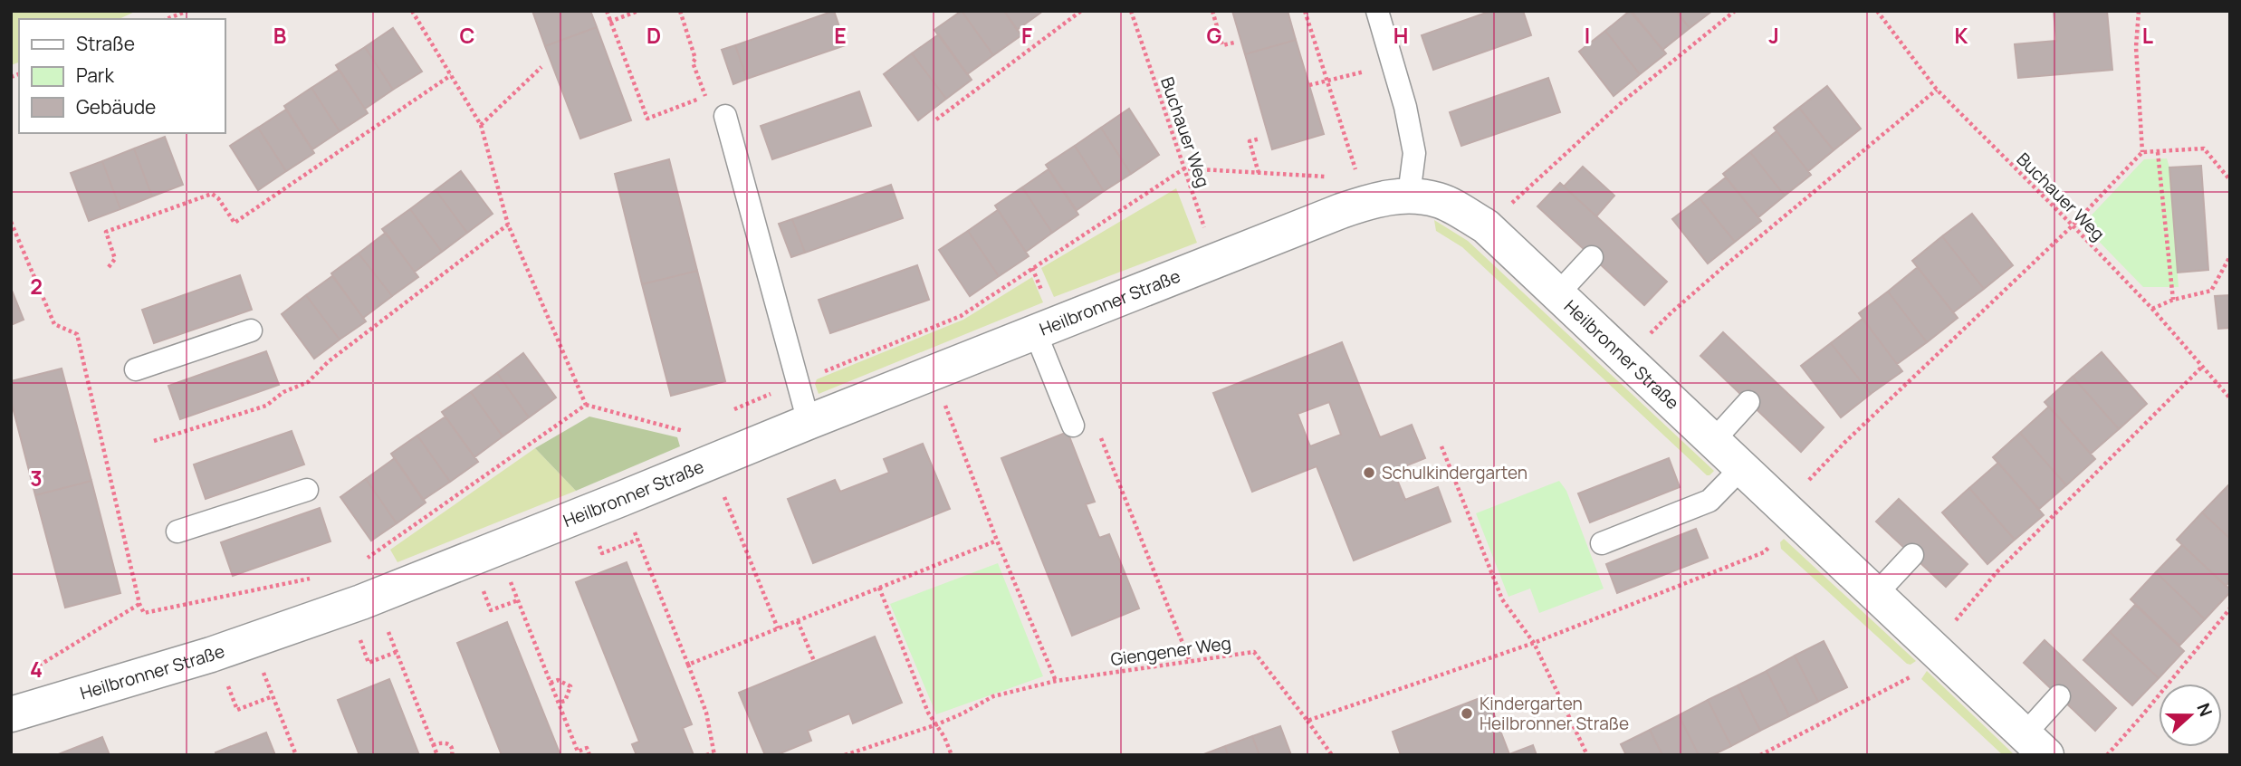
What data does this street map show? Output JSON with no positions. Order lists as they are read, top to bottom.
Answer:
{
  "streets": {
    "street": ["Heilbronner Straße"],
    "path": ["Buchauer Weg", "Giengener Weg"]
  },
  "crossings": [
    ["Buchauer Weg", "Heilbronner Straße"]
  ],
  "places": ["Schulkindergarten", "Kindergarten Heilbronner Straße"],
  "legend": ["Straße", "Park", "Gebäude"],
  "north": "right",
  "grid": {
    "columns": [
      "B",
      "C",
      "D",
      "E",
      "F",
      "G",
      "H",
      "I",
      "J",
      "K",
      "L"
    ],
    "rows": ["2", "3", "4"]
  }
}
